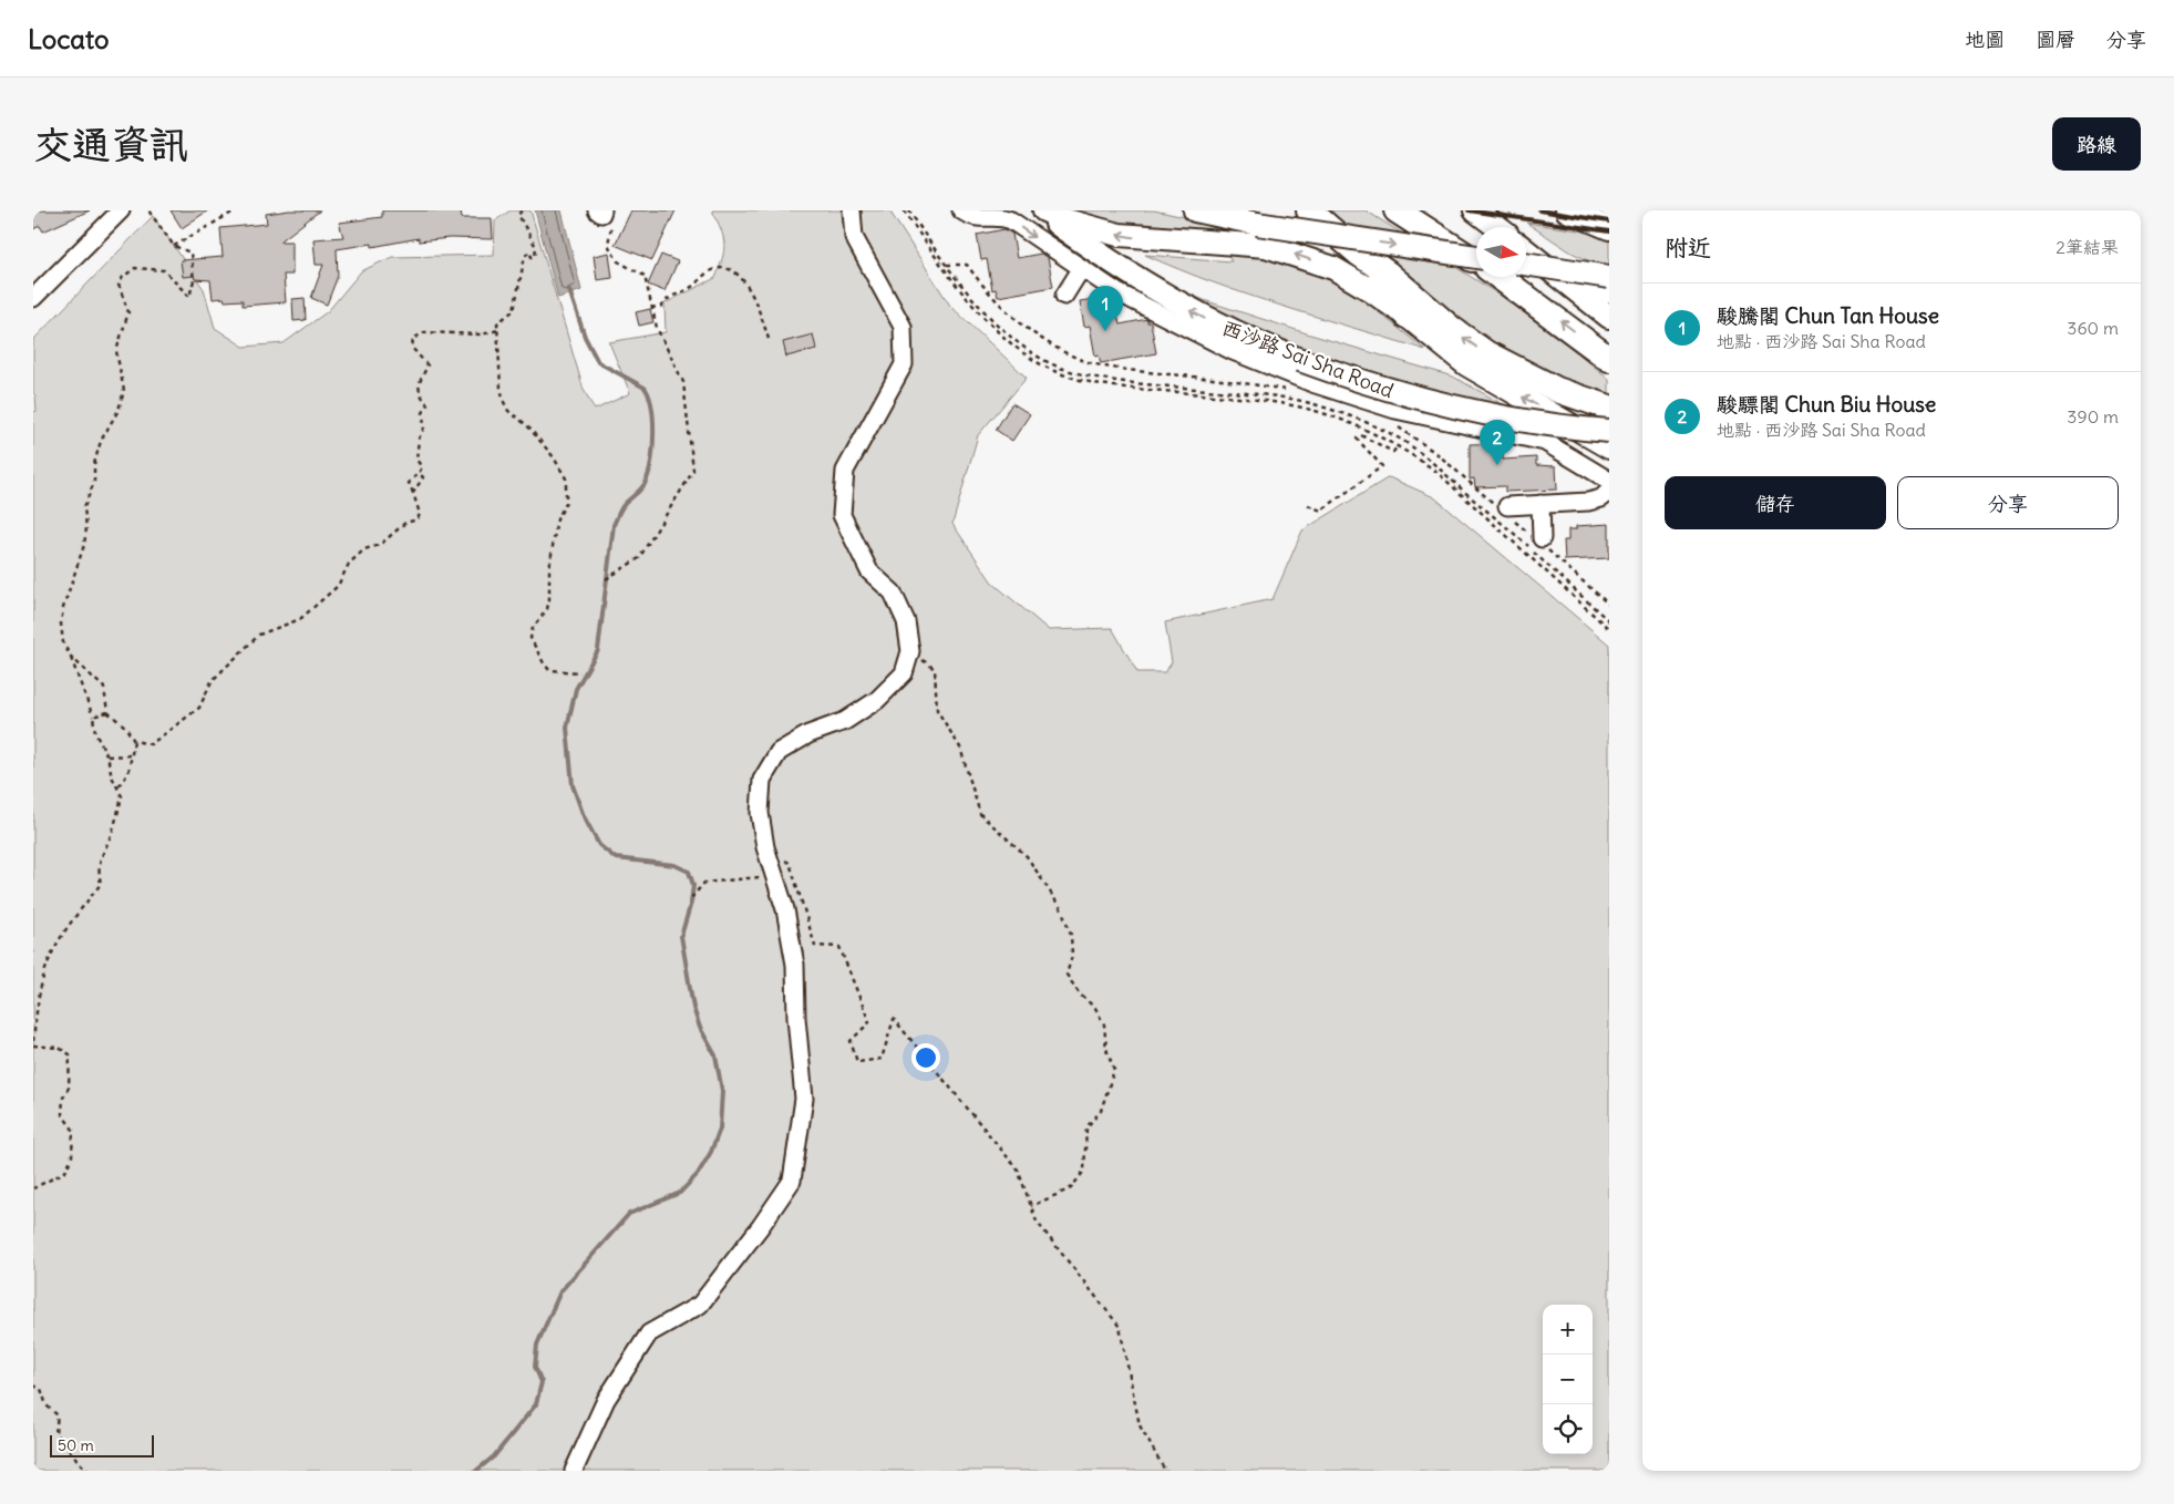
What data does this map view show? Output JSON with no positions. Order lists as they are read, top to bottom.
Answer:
{
  "streets": {
    "main road": ["西沙路 Sai Sha Road"]
  },
  "scale_bar": "50 m",
  "north": "right",
  "page": {
    "header": "Locato",
    "nav": ["地圖", "圖層", "分享"],
    "buttons": [
      "路線",
      ["儲存", "分享"]
    ],
    "title": "交通資訊",
    "heading": ["附近", "2筆結果"],
    "list": [
      {
        "mark": "1",
        "name": "駿騰閣 Chun Tan House",
        "note": "地點 · 西沙路 Sai Sha Road",
        "value": "360 m"
      },
      {
        "mark": "2",
        "name": "駿驃閣 Chun Biu House",
        "note": "地點 · 西沙路 Sai Sha Road",
        "value": "390 m"
      }
    ],
    "pins": ["1", "2"],
    "map_buttons": ["+", "−"],
    "scale": "50 m"
  }
}
